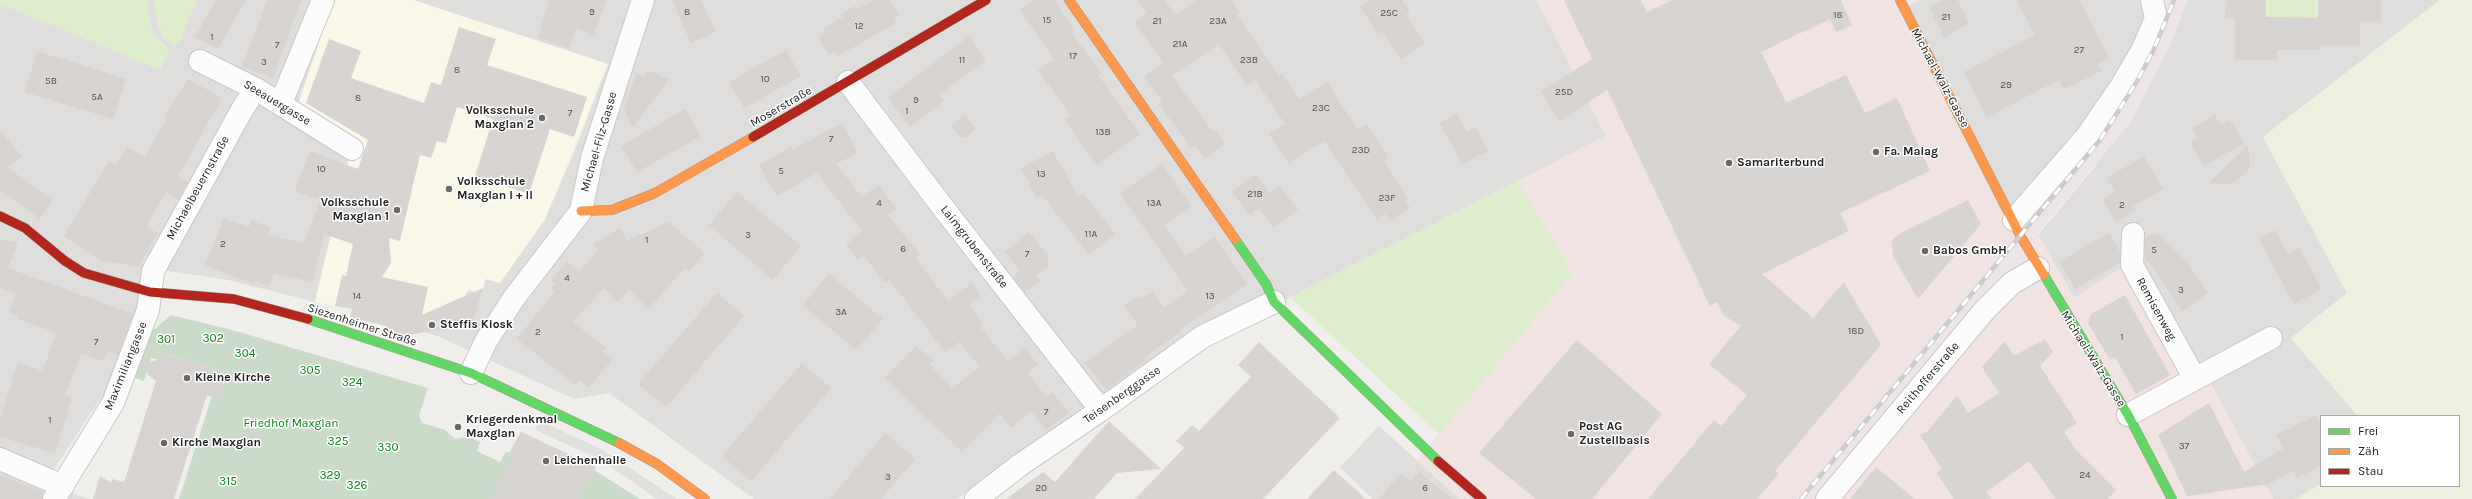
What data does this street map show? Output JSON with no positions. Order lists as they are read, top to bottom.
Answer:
{
  "streets": {
    "street": [
      "Michael-Walz-Gasse",
      "Seeauergasse",
      "Moserstraße",
      "Michael-Filz-Gasse",
      "Michaelbeuernstraße",
      "Laimgrubenstraße",
      "Remisenweg",
      "Siezenheimer Straße",
      "Maximiliangasse",
      "Reithofferstraße",
      "Teisenberggasse"
    ]
  },
  "crossings": [
    ["Michael-Walz-Gasse", "Reithofferstraße"],
    ["Seeauergasse", "Michaelbeuernstraße"],
    ["Moserstraße", "Michael-Filz-Gasse"],
    ["Moserstraße", "Laimgrubenstraße"],
    ["Michael-Filz-Gasse", "Siezenheimer Straße"],
    ["Michaelbeuernstraße", "Siezenheimer Straße"],
    ["Michaelbeuernstraße", "Maximiliangasse"],
    ["Laimgrubenstraße", "Teisenberggasse"],
    ["Siezenheimer Straße", "Maximiliangasse"]
  ],
  "parks": [
    "302",
    "301",
    "304",
    "305",
    "324",
    "Friedhof Maxglan",
    "325",
    "330",
    "329",
    "315",
    "326"
  ],
  "places": [
    "Volksschule Maxglan 2",
    "Fa. Malag",
    "Samariterbund",
    "Volksschule Maxglan I + II",
    "Volksschule Maxglan 1",
    "Babos GmbH",
    "Steffis Kiosk",
    "Kleine Kirche",
    "Kriegerdenkmal Maxglan",
    "Post AG Zustellbasis",
    "Kirche Maxglan",
    "Leichenhalle"
  ],
  "house_numbers": [
    "9",
    "8",
    "25C",
    "18",
    "21",
    "15",
    "21",
    "23A",
    "12",
    "1",
    "21A",
    "7",
    "27",
    "17",
    "11",
    "23B",
    "3",
    "8",
    "10",
    "5B",
    "29",
    "25D",
    "5A",
    "8",
    "9",
    "23C",
    "1",
    "7",
    "13B",
    "7",
    "23D",
    "10",
    "5",
    "13",
    "21B",
    "23F",
    "4",
    "13A",
    "2",
    "11A",
    "3",
    "1",
    "2",
    "6",
    "5",
    "7",
    "4",
    "3",
    "14",
    "13",
    "3A",
    "18D",
    "2",
    "1",
    "7",
    "7",
    "1",
    "37",
    "24",
    "3",
    "20",
    "6"
  ],
  "legend": ["Frei", "Zäh", "Stau"]
}
